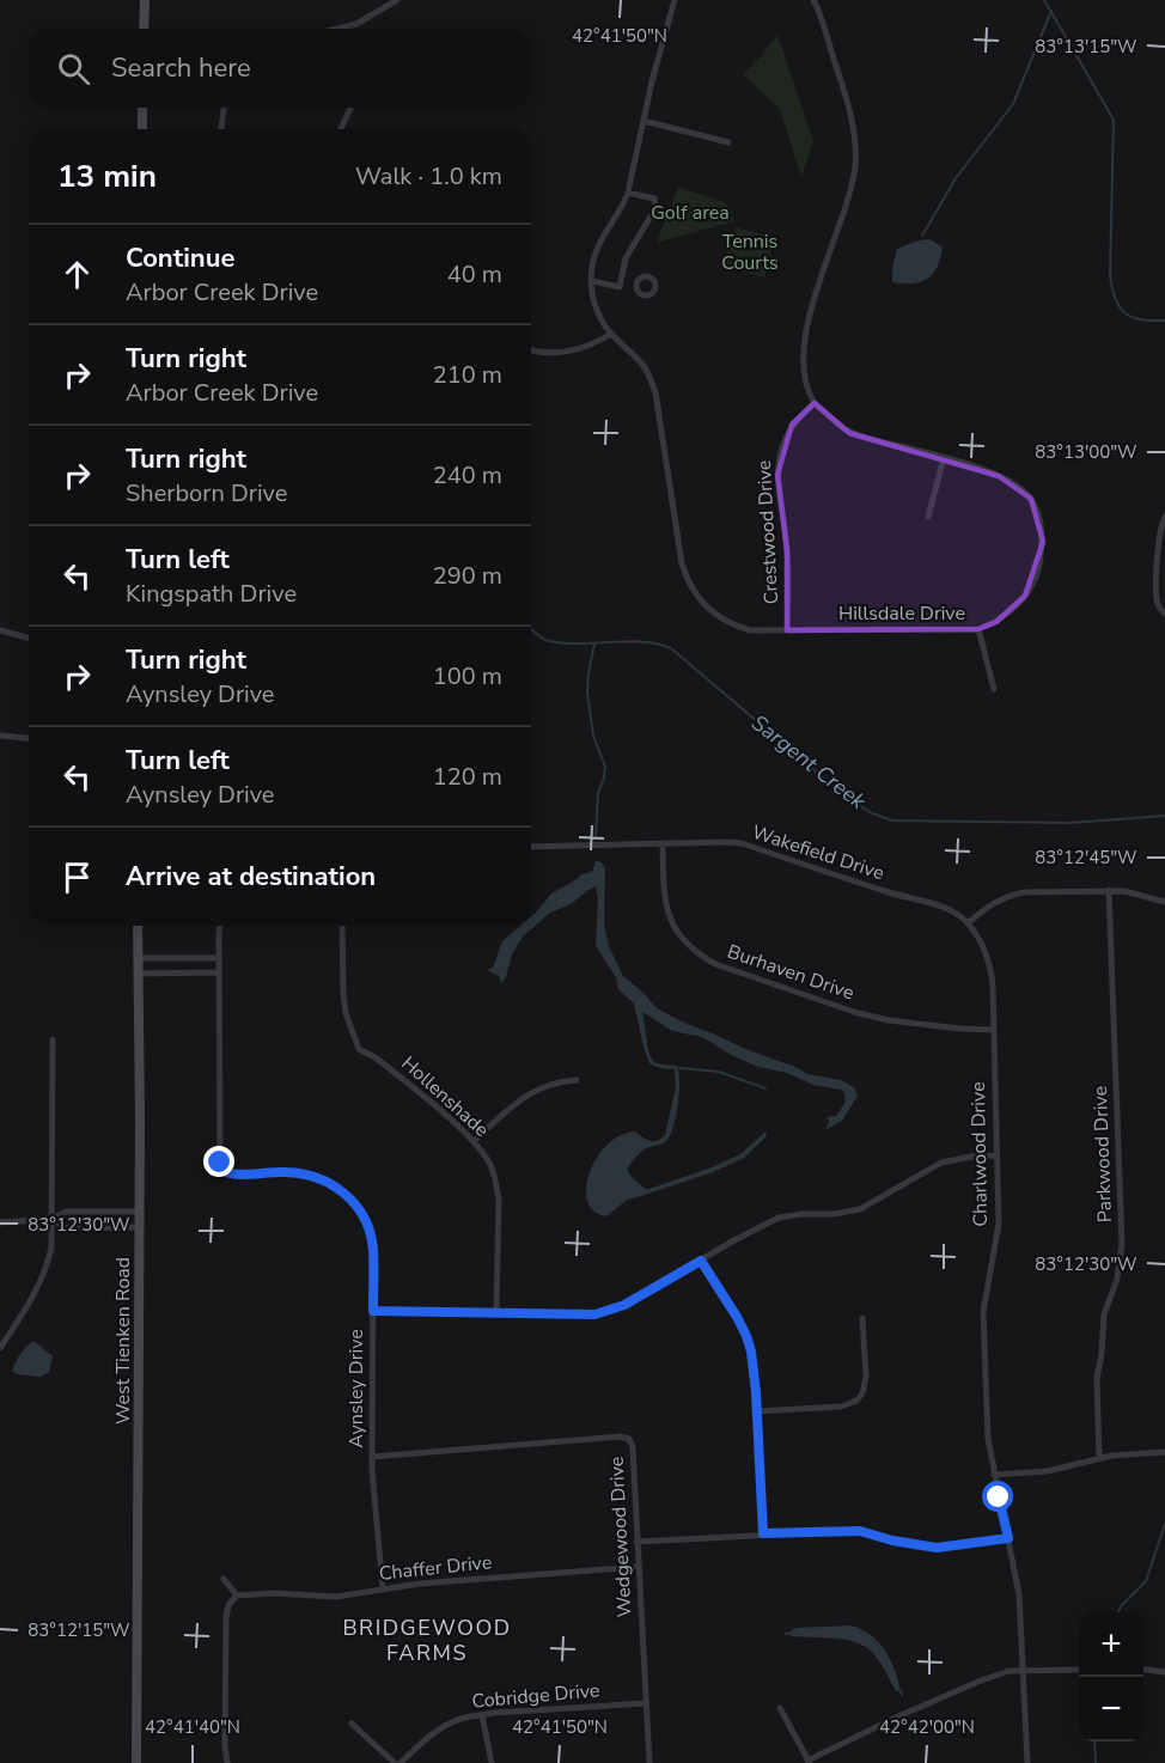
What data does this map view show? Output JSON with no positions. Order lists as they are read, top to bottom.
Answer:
{
  "streets": {
    "street": [
      "Crestwood Drive",
      "Hillsdale Drive",
      "Wakefield Drive",
      "Burhaven Drive",
      "Hollenshade",
      "Charlwood Drive",
      "Parkwood Drive",
      "West Tienken Road",
      "Aynsley Drive",
      "Wedgewood Drive",
      "Chaffer Drive",
      "Cobridge Drive"
    ]
  },
  "crossings": [
    ["Crestwood Drive", "Hillsdale Drive"],
    ["Wakefield Drive", "Burhaven Drive"],
    ["Wakefield Drive", "Charlwood Drive"],
    ["Burhaven Drive", "Charlwood Drive"],
    ["Aynsley Drive", "Wedgewood Drive"],
    ["Aynsley Drive", "Chaffer Drive"],
    ["Wedgewood Drive", "Chaffer Drive"],
    ["Wedgewood Drive", "Cobridge Drive"]
  ],
  "districts": ["BRIDGEWOOD FARMS"],
  "water": ["Sargent Creek"],
  "parks": ["Golf area", "Tennis Courts"],
  "page": {
    "search": "Search here",
    "heading": ["13 min", "Walk · 1.0 km"],
    "list": [
      ["Continue", "Arbor Creek Drive", "40 m"],
      ["Turn right", "Arbor Creek Drive", "210 m"],
      ["Turn right", "Sherborn Drive", "240 m"],
      ["Turn left", "Kingspath Drive", "290 m"],
      ["Turn right", "Aynsley Drive", "100 m"],
      ["Turn left", "Aynsley Drive", "120 m"],
      "Arrive at destination"
    ],
    "map_buttons": ["+", "−"]
  },
  "coordinates": [
    "42°41'50\"N",
    "83°13'15\"W",
    "83°13'00\"W",
    "83°12'45\"W",
    "83°12'30\"W",
    "83°12'15\"W",
    "42°41'40\"N",
    "42°42'00\"N"
  ]
}
